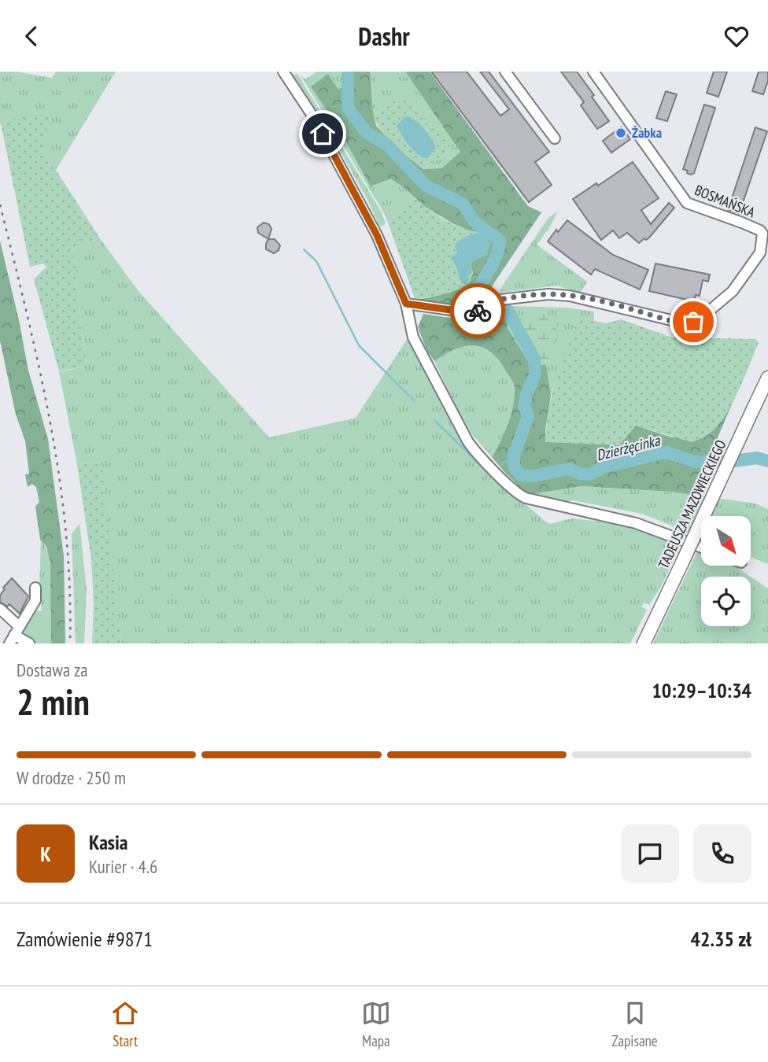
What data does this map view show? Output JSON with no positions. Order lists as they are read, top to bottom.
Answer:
{
  "streets": {
    "main road": ["TADEUSZA MAZOWIECKIEGO"],
    "street": ["BOSMAŃSKA"]
  },
  "water": ["Dzierżęcinka"],
  "places": ["Żabka"],
  "north": "bottom right",
  "page": {
    "header": "Dashr",
    "heading": ["2 min", "Dostawa za", "10:29–10:34"],
    "panel": [
      "Kasia",
      "Kurier · 4.6",
      "Zamówienie #9871",
      "42.35 zł"
    ],
    "bar": "W drodze · 250 m",
    "round": "K",
    "tabs": ["Start", "Mapa", "Zapisane"]
  }
}
